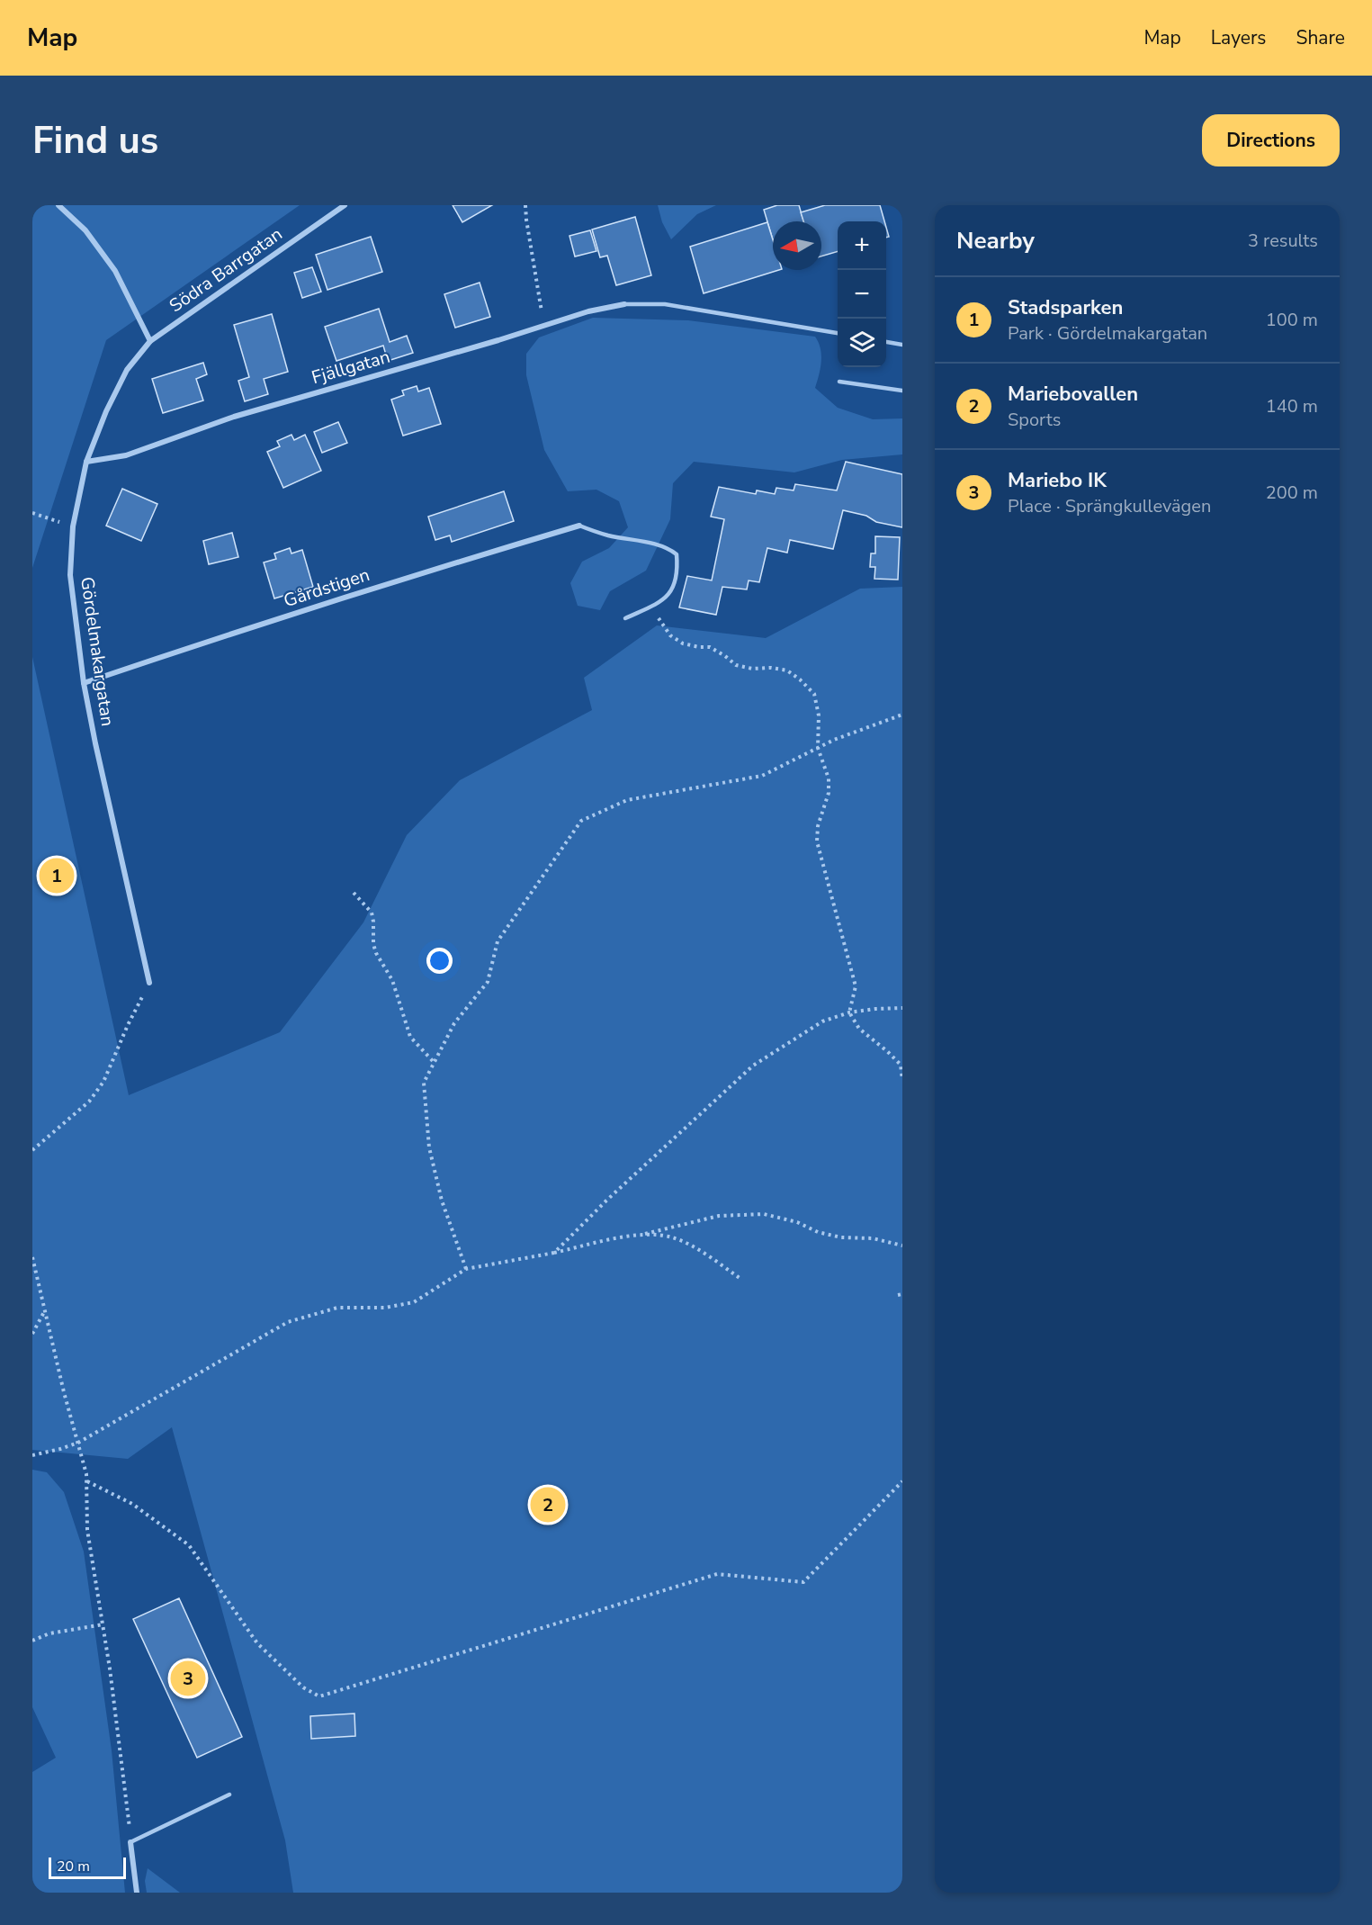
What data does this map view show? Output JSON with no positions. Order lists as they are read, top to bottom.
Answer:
{
  "streets": {
    "street": [
      "Södra Barrgatan",
      "Fjällgatan",
      "Gårdstigen",
      "Gördelmakargatan"
    ]
  },
  "crossings": [
    ["Södra Barrgatan", "Gördelmakargatan"],
    ["Fjällgatan", "Gördelmakargatan"],
    ["Gårdstigen", "Gördelmakargatan"]
  ],
  "scale_bar": "20 m",
  "north": "left",
  "page": {
    "header": "Map",
    "nav": ["Map", "Layers", "Share"],
    "buttons": "Directions",
    "title": "Find us",
    "heading": ["Nearby", "3 results"],
    "map_buttons": ["+", "−"],
    "list": [
      {
        "mark": "1",
        "name": "Stadsparken",
        "note": "Park · Gördelmakargatan",
        "value": "100 m"
      },
      {
        "mark": "2",
        "name": "Mariebovallen",
        "note": "Sports",
        "value": "140 m"
      },
      {
        "mark": "3",
        "name": "Mariebo IK",
        "note": "Place · Sprängkullevägen",
        "value": "200 m"
      }
    ],
    "pins": ["1", "2", "3"],
    "scale": "20 m"
  }
}
